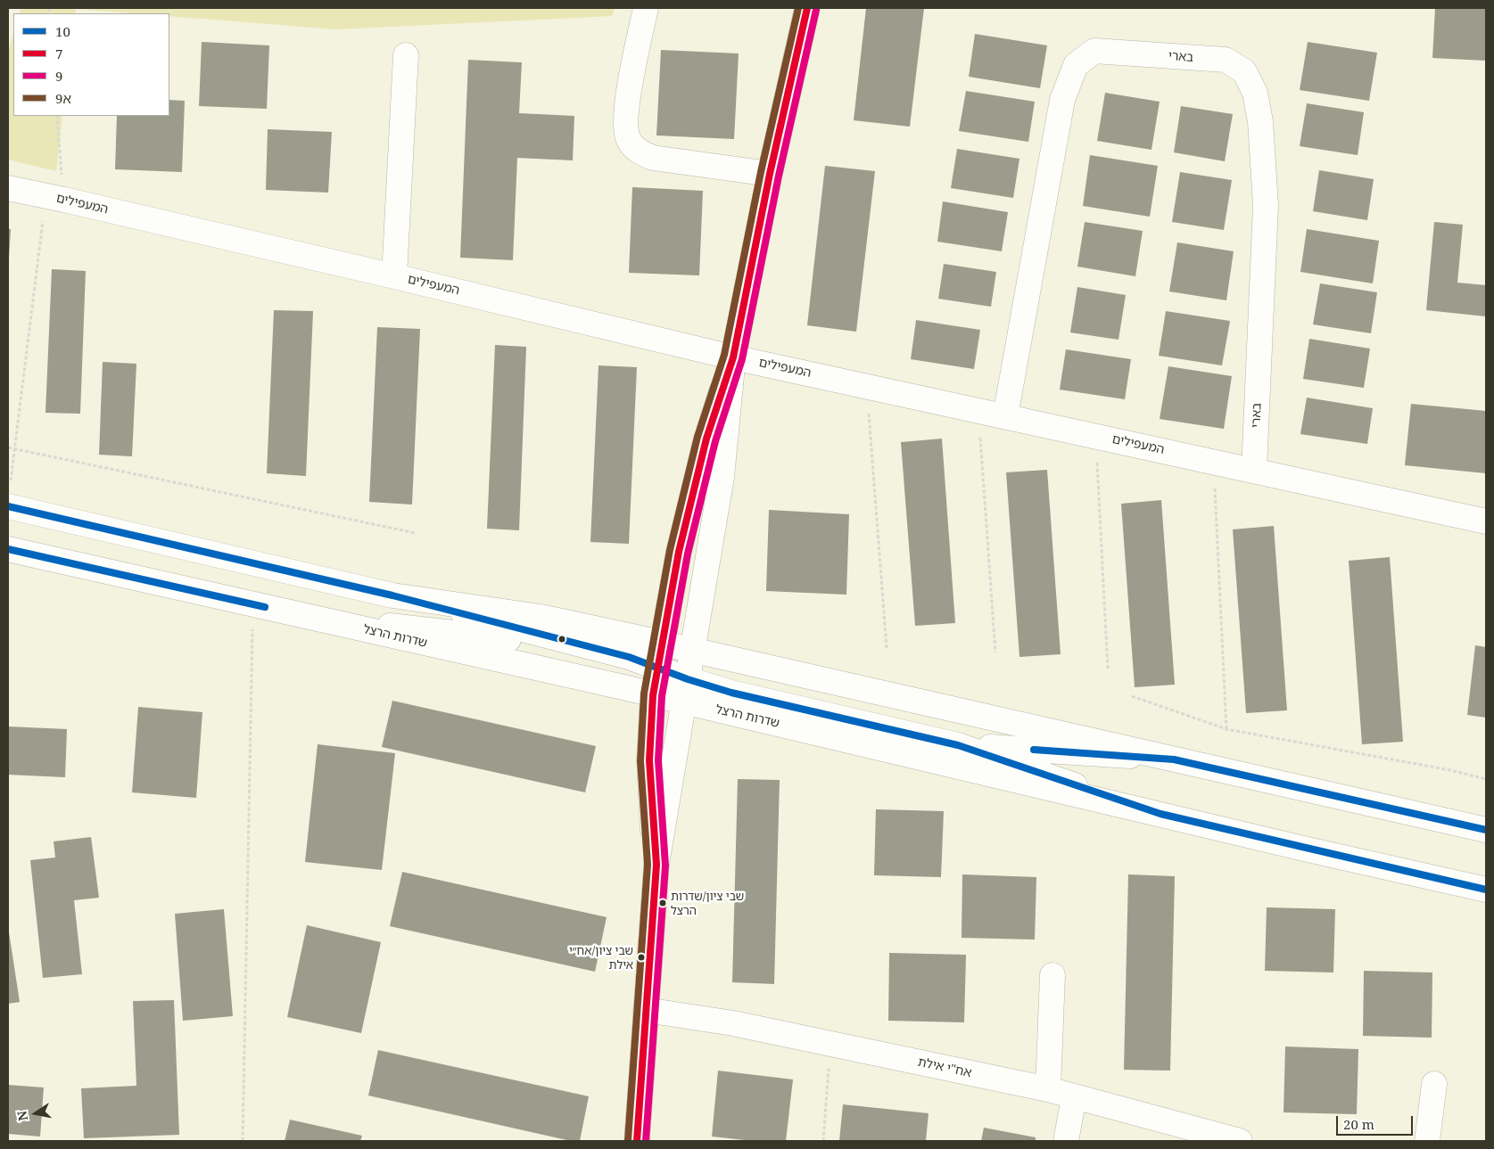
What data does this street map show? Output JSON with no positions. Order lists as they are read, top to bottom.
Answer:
{
  "streets": {
    "street": [
      "בארי",
      "המעפילים",
      "שדרות הרצל",
      "אח\"י אילת"
    ]
  },
  "crossings": [
    ["בארי", "המעפילים"]
  ],
  "places": ["שבי ציון/שדרות הרצל", "שבי ציון/אח״י אילת"],
  "lines": [
    "transit line 7",
    "transit line 9א",
    "transit line 9",
    "transit line 10"
  ],
  "legend": [
    "10",
    "7",
    "9",
    "9א"
  ],
  "scale_bar": "20 m",
  "north": "left"
}
